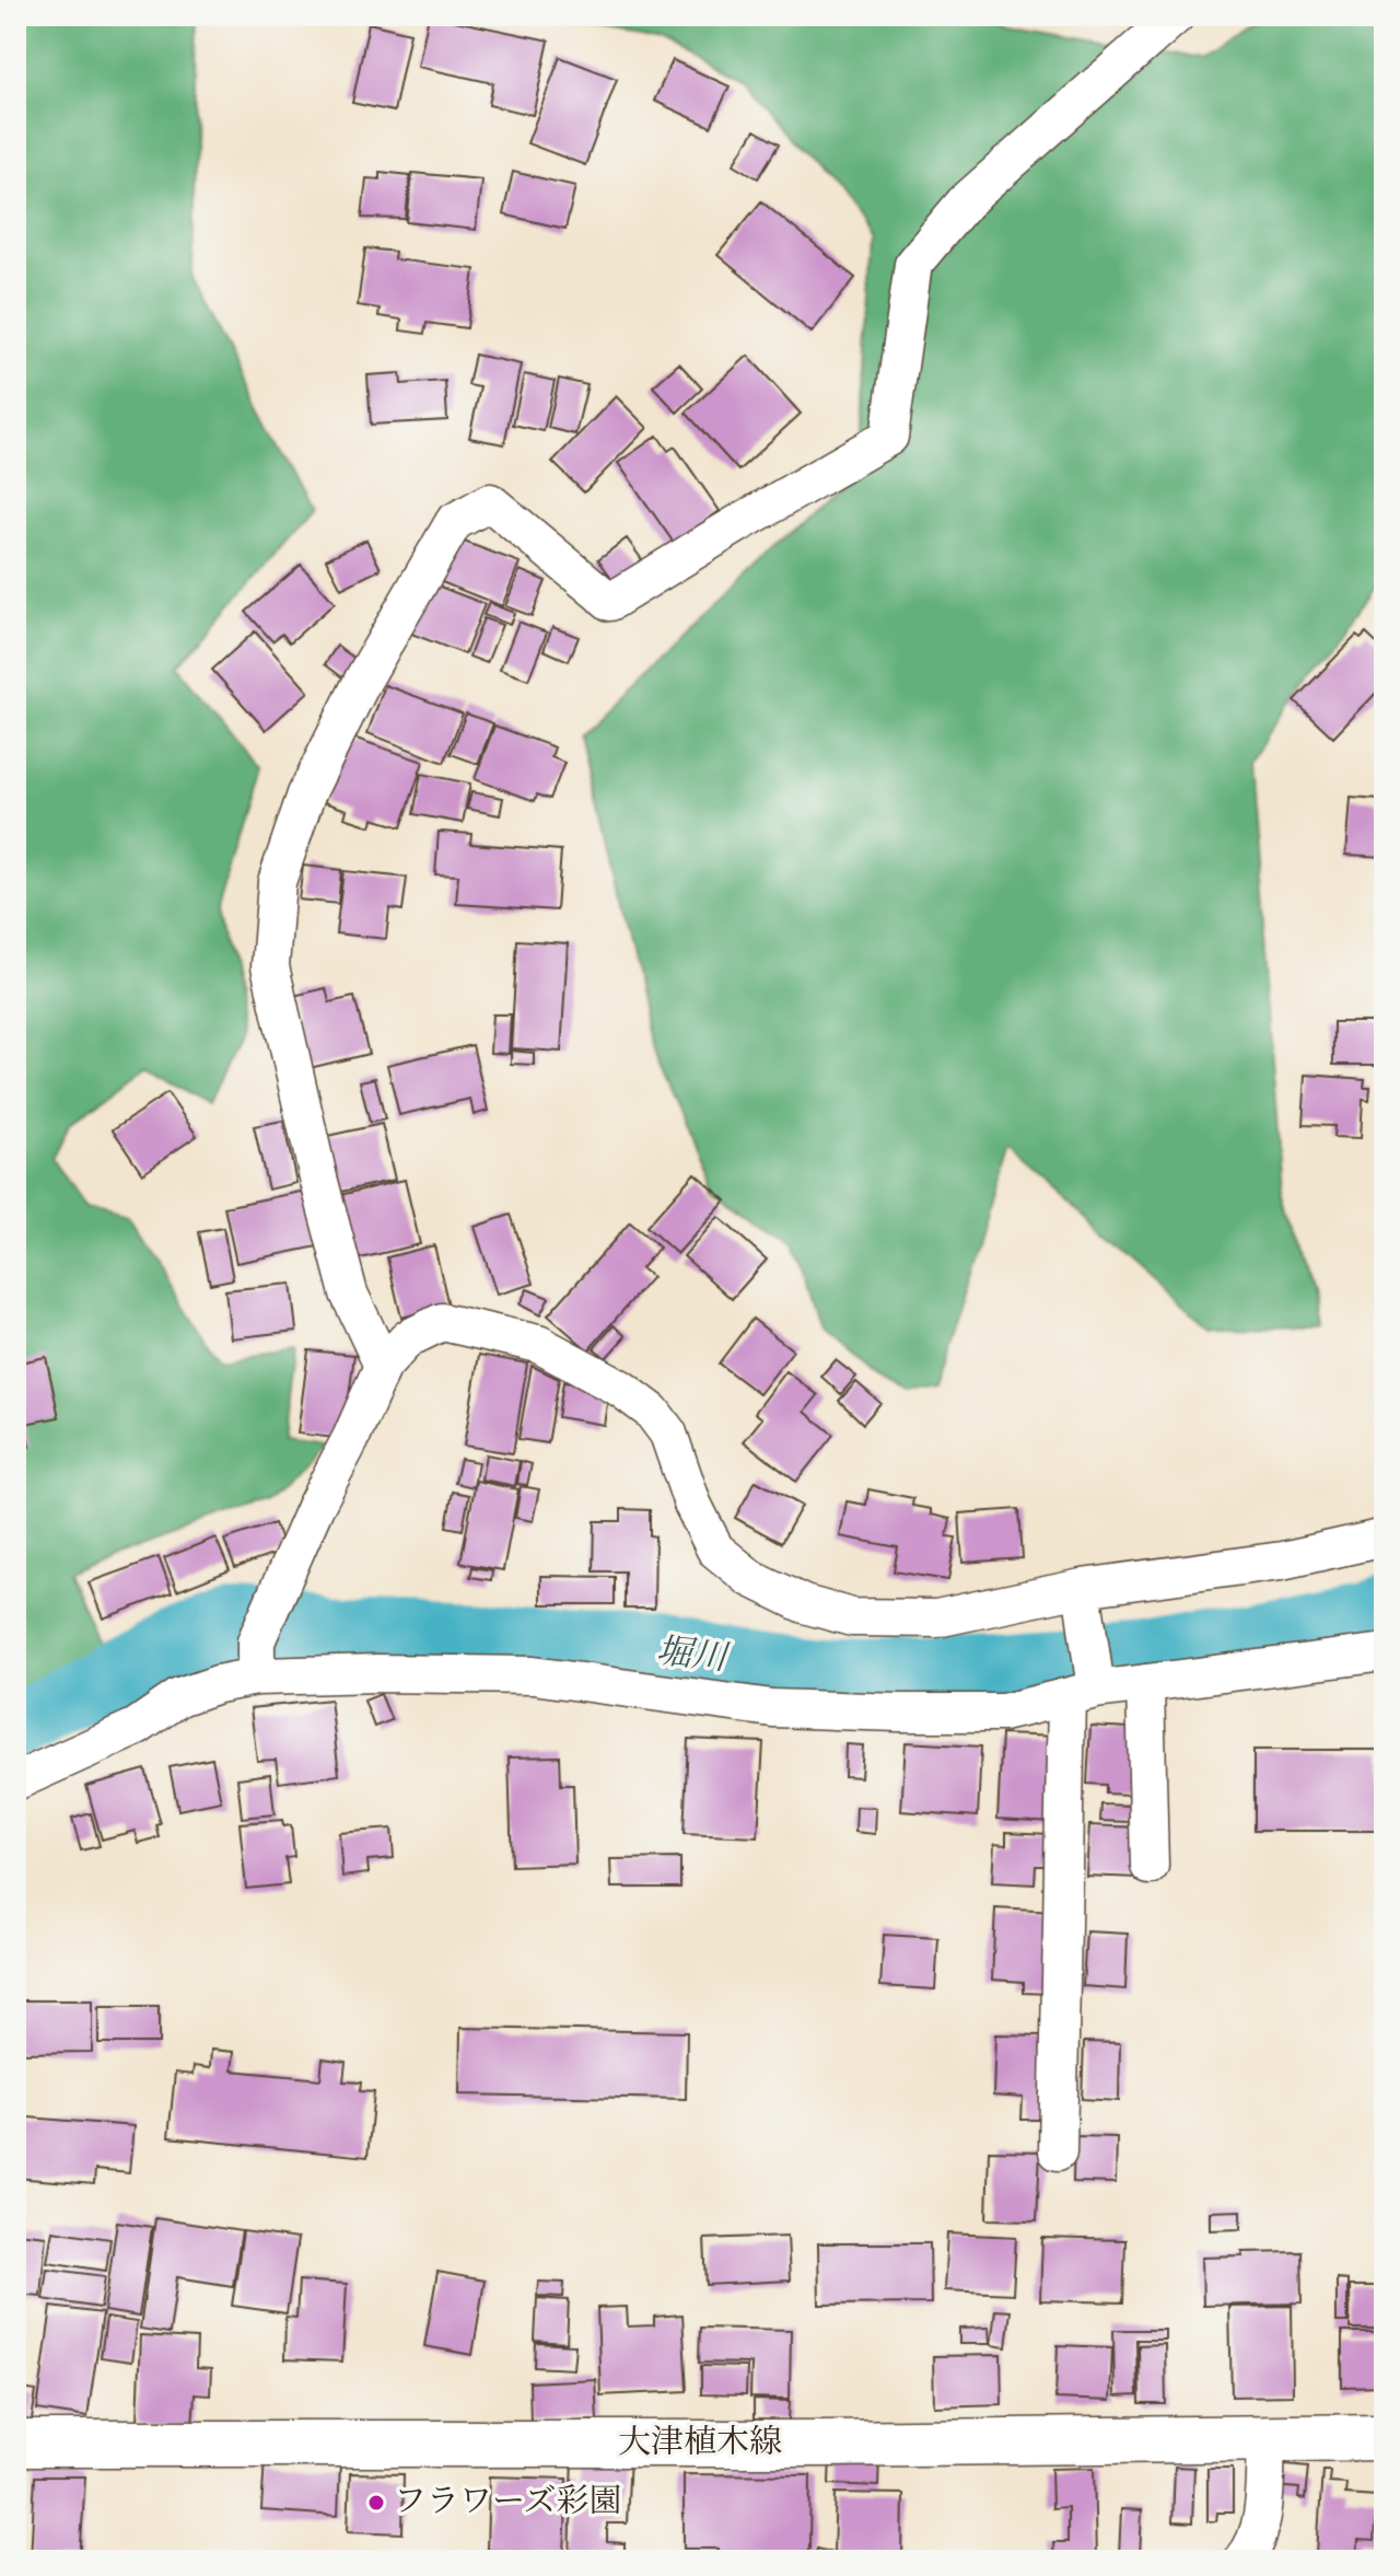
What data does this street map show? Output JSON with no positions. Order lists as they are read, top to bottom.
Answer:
{
  "streets": {
    "main road": ["大津植木線"]
  },
  "water": ["堀川"],
  "places": ["フラワーズ彩園"]
}
